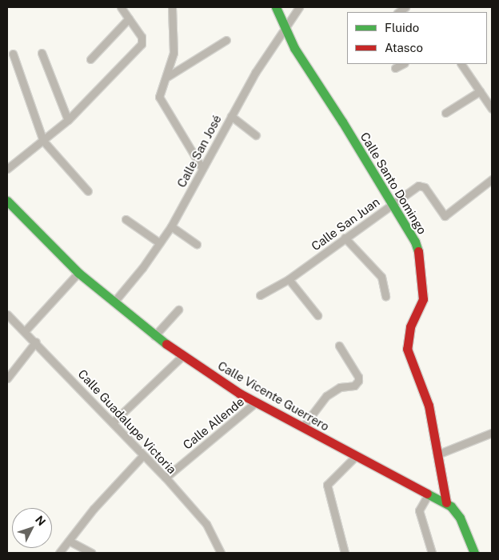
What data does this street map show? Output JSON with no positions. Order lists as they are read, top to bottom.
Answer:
{
  "streets": {
    "street": [
      "Calle San José",
      "Calle Santo Domingo",
      "Calle San Juan",
      "Calle Vicente Guerrero",
      "Calle Guadalupe Victoria",
      "Calle Allende"
    ]
  },
  "crossings": [
    ["Calle San José", "Calle Santo Domingo"],
    ["Calle San José", "Calle Vicente Guerrero"],
    ["Calle Santo Domingo", "Calle San Juan"],
    ["Calle Santo Domingo", "Calle Vicente Guerrero"],
    ["Calle Vicente Guerrero", "Calle Allende"],
    ["Calle Guadalupe Victoria", "Calle Allende"]
  ],
  "legend": ["Fluido", "Atasco"],
  "north": "top right"
}
